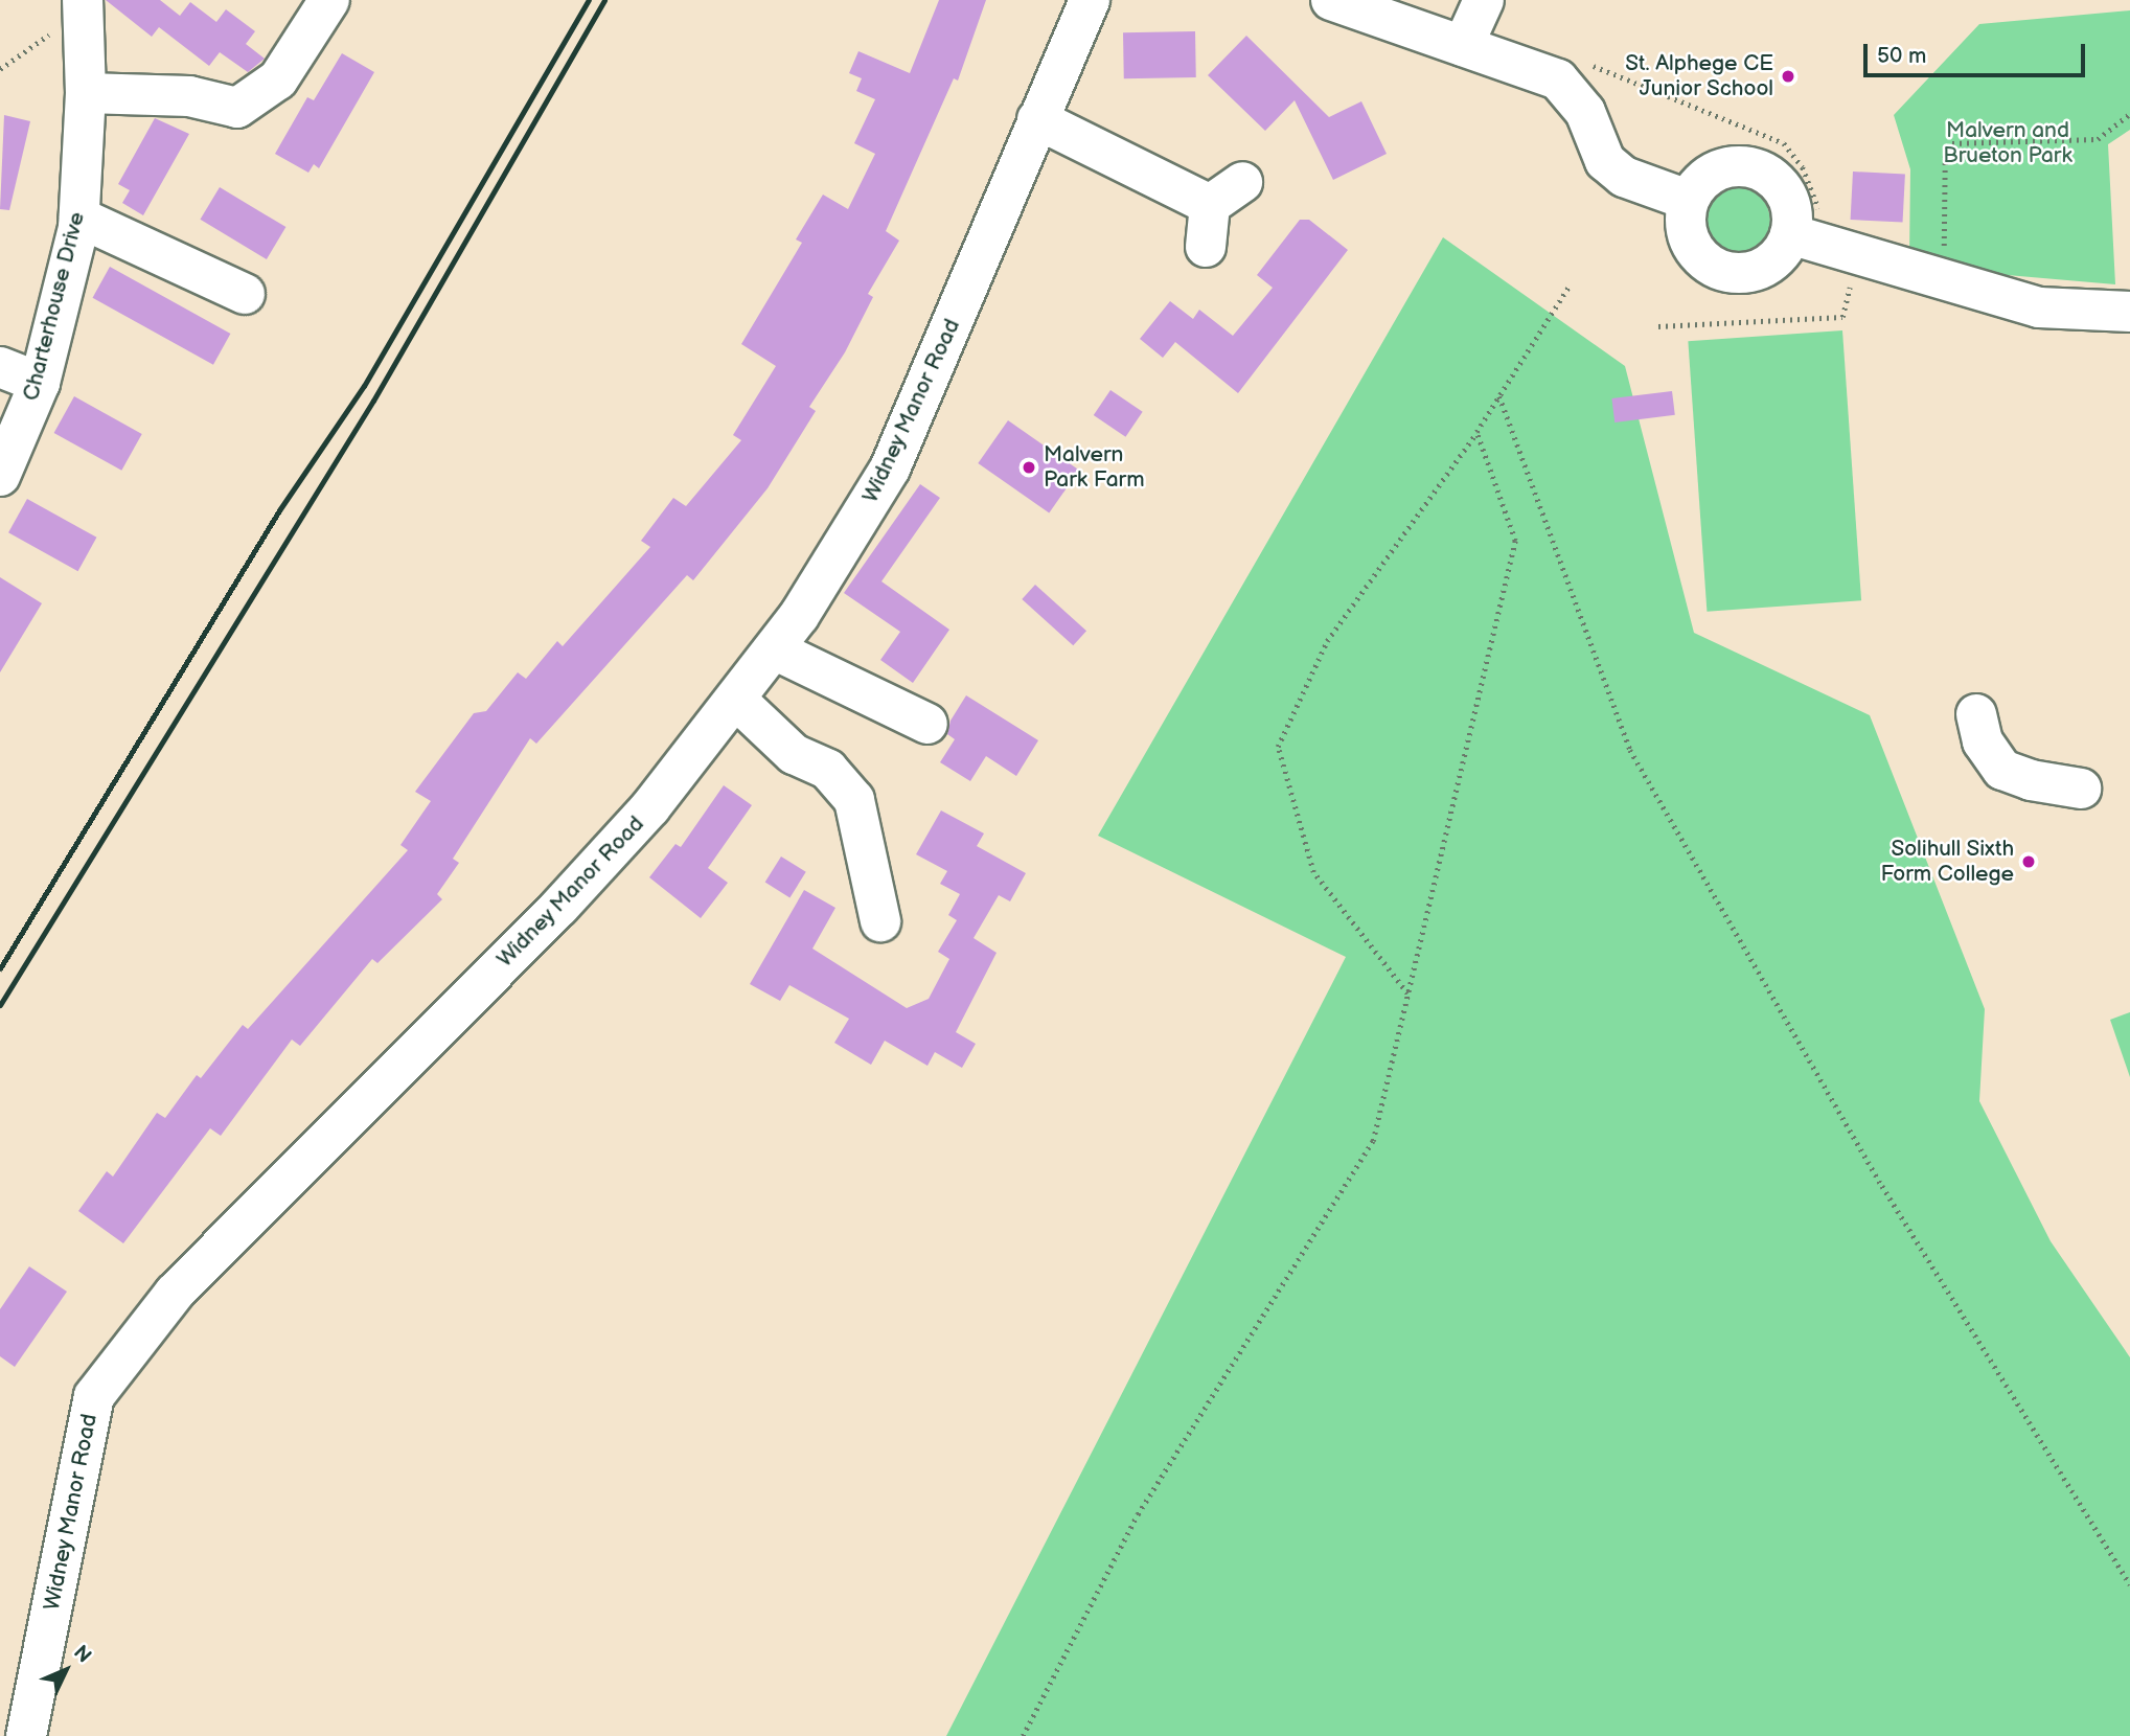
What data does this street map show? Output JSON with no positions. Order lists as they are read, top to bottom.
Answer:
{
  "streets": {
    "street": ["Charterhouse Drive", "Widney Manor Road"]
  },
  "parks": ["Malvern and Brueton Park"],
  "places": ["St. Alphege CE Junior School", "Malvern Park Farm", "Solihull Sixth Form College"],
  "scale_bar": "50 m",
  "north": "top right"
}
